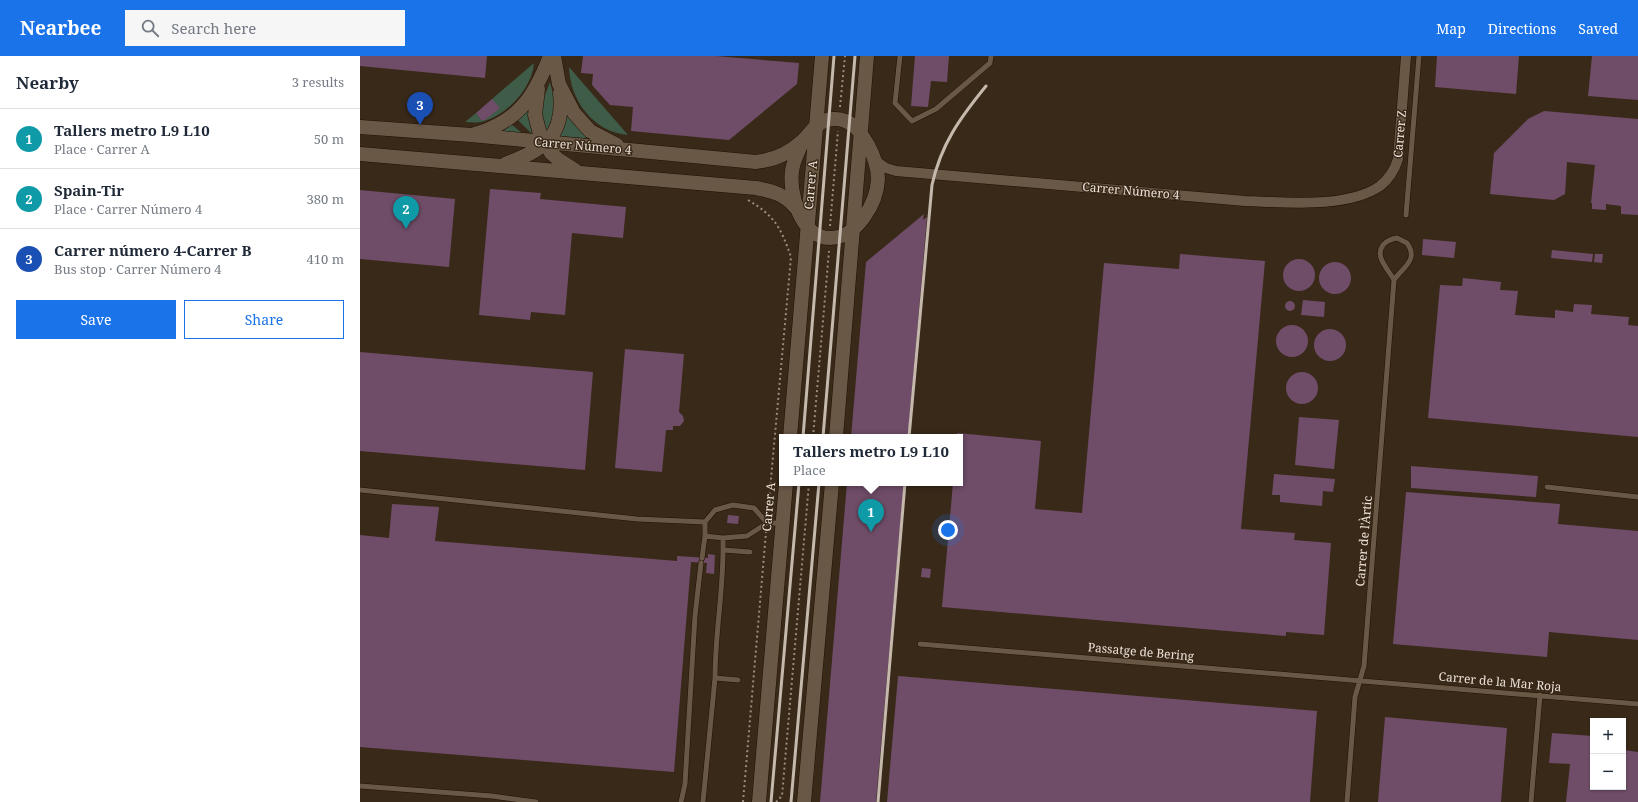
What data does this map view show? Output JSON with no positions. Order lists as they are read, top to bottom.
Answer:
{
  "streets": {
    "main road": ["Carrer Número 4", "Carrer A"],
    "street": ["Carrer Z"],
    "lane": ["Carrer de l'Àrtic", "Passatge de Bering", "Carrer de la Mar Roja"]
  },
  "crossings": [
    ["Carrer Z", "Carrer Número 4"],
    ["Carrer de l'Àrtic", "Passatge de Bering"],
    ["Carrer de l'Àrtic", "Carrer de la Mar Roja"],
    ["Passatge de Bering", "Carrer de la Mar Roja"]
  ],
  "page": {
    "header": "Nearbee",
    "search": "Search here",
    "nav": ["Map", "Directions", "Saved"],
    "heading": ["Nearby", "3 results"],
    "pins": ["3", "2", "1"],
    "list": [
      {
        "mark": "1",
        "name": "Tallers metro L9 L10",
        "note": "Place · Carrer A",
        "value": "50 m"
      },
      {
        "mark": "2",
        "name": "Spain-Tir",
        "note": "Place · Carrer Número 4",
        "value": "380 m"
      },
      {
        "mark": "3",
        "name": "Carrer número 4-Carrer B",
        "note": "Bus stop · Carrer Número 4",
        "value": "410 m"
      }
    ],
    "buttons": ["Save", "Share"],
    "popup": ["Tallers metro L9 L10", "Place"],
    "map_buttons": ["+", "−"]
  }
}
